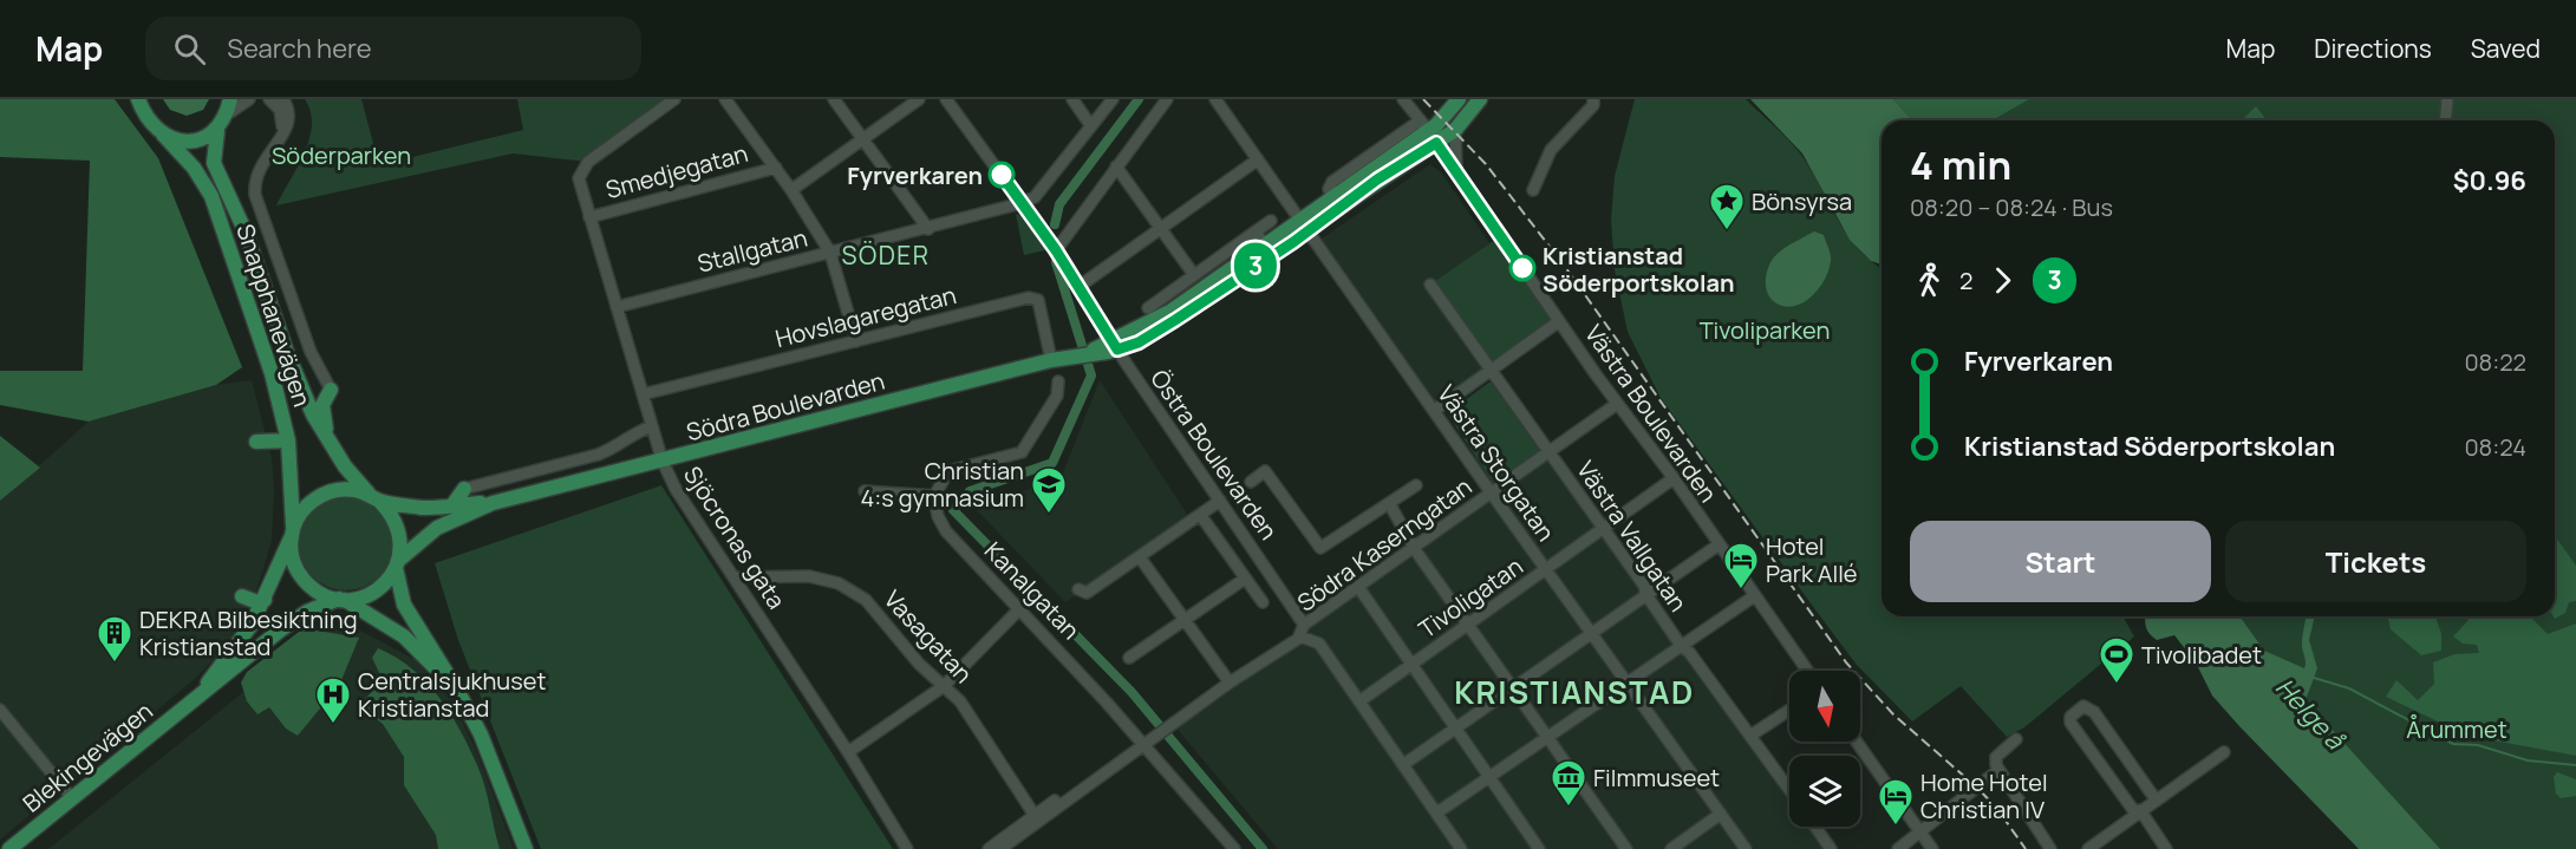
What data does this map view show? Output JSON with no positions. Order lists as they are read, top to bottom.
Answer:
{
  "streets": {
    "main road": ["Snapphanevägen", "Södra Boulevarden", "Blekingevägen"],
    "street": [
      "Smedjegatan",
      "Stallgatan",
      "Hovslagaregatan",
      "Västra Boulevarden",
      "Östra Boulevarden",
      "Västra Storgatan",
      "Västra Vallgatan",
      "Sjöcronas gata",
      "Södra Kaserngatan",
      "Kanalgatan",
      "Tivoligatan",
      "Vasagatan"
    ]
  },
  "crossings": [
    ["Smedjegatan", "Sjöcronas gata"],
    ["Stallgatan", "Östra Boulevarden"],
    ["Stallgatan", "Sjöcronas gata"],
    ["Snapphanevägen", "Södra Boulevarden"],
    ["Snapphanevägen", "Blekingevägen"],
    ["Hovslagaregatan", "Södra Boulevarden"],
    ["Hovslagaregatan", "Sjöcronas gata"],
    ["Södra Boulevarden", "Västra Boulevarden"],
    ["Södra Boulevarden", "Östra Boulevarden"],
    ["Södra Boulevarden", "Västra Storgatan"],
    ["Södra Boulevarden", "Sjöcronas gata"],
    ["Södra Boulevarden", "Blekingevägen"],
    ["Västra Boulevarden", "Södra Kaserngatan"],
    ["Västra Boulevarden", "Tivoligatan"],
    ["Östra Boulevarden", "Södra Kaserngatan"],
    ["Västra Storgatan", "Södra Kaserngatan"],
    ["Västra Storgatan", "Tivoligatan"],
    ["Västra Vallgatan", "Södra Kaserngatan"],
    ["Västra Vallgatan", "Tivoligatan"],
    ["Sjöcronas gata", "Vasagatan"],
    ["Södra Kaserngatan", "Kanalgatan"],
    ["Södra Kaserngatan", "Vasagatan"]
  ],
  "districts": ["SÖDER", "KRISTIANSTAD"],
  "water": ["Helge å"],
  "parks": ["Söderparken", "Tivoliparken", "Årummet"],
  "places": {
    "other": ["Fyrverkaren", "Kristianstad Söderportskolan"],
    "place": ["Bönsyrsa"],
    "school or university": ["Christian 4:s gymnasium"],
    "hotel": ["Hotel Park Allé", "Home Hotel Christian IV"],
    "building": ["DEKRA Bilbesiktning Kristianstad"],
    "sports": ["Tivolibadet"],
    "hospital": ["Centralsjukhuset Kristianstad"],
    "museum": ["Filmmuseet"]
  },
  "lines": ["bus line 3"],
  "north": "bottom",
  "page": {
    "header": "Map",
    "search": "Search here",
    "nav": ["Map", "Directions", "Saved"],
    "on_map": "3",
    "heading": ["4 min", "08:20 – 08:24 · Bus", "$0.96"],
    "legs": ["2", "3"],
    "list": [
      {
        "name": "Fyrverkaren",
        "value": "08:22"
      },
      {
        "name": "Kristianstad Söderportskolan",
        "value": "08:24"
      }
    ],
    "buttons": ["Start", "Tickets"]
  }
}
